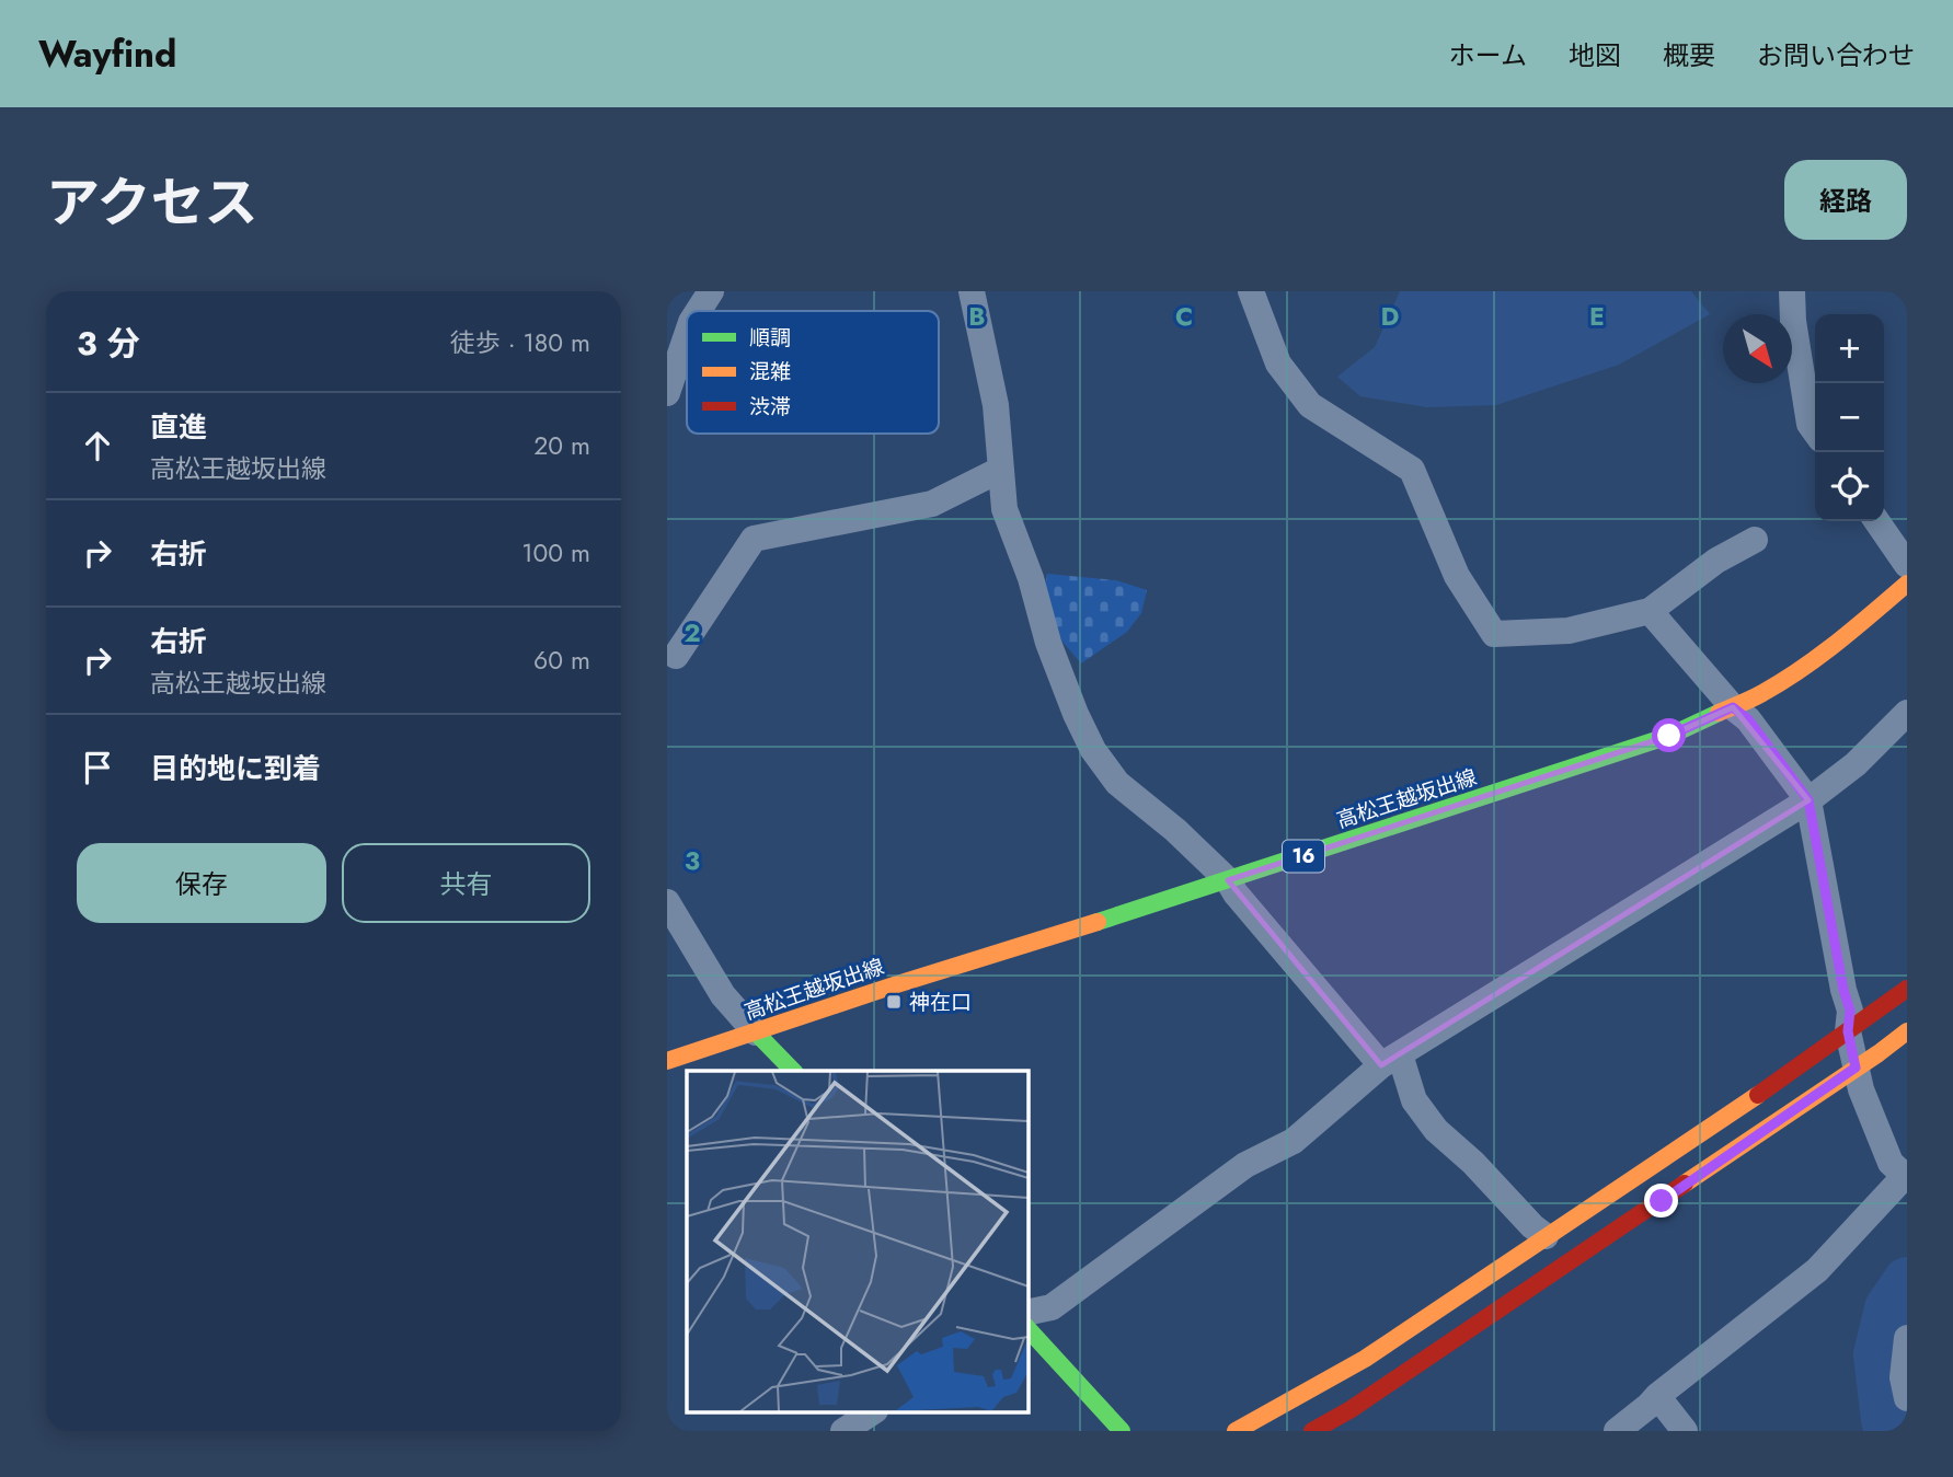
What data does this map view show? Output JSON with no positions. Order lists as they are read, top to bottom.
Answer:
{
  "streets": {
    "main road": ["高松王越坂出線", "16"]
  },
  "places": {
    "transit": ["神在口"]
  },
  "legend": ["順調", "混雑", "渋滞"],
  "north": "bottom right",
  "page": {
    "header": "Wayfind",
    "nav": [
      "ホーム",
      "地図",
      "概要",
      "お問い合わせ"
    ],
    "title": "アクセス",
    "buttons": [
      "経路",
      ["保存", "共有"]
    ],
    "heading": ["3 分", "徒歩 · 180 m"],
    "map_buttons": ["+", "−"],
    "list": [
      ["直進", "高松王越坂出線", "20 m"],
      ["右折", "100 m"],
      ["右折", "高松王越坂出線", "60 m"],
      "目的地に到着"
    ]
  },
  "grid": {
    "columns": [
      "B",
      "C",
      "D",
      "E"
    ],
    "rows": ["2", "3"]
  }
}
